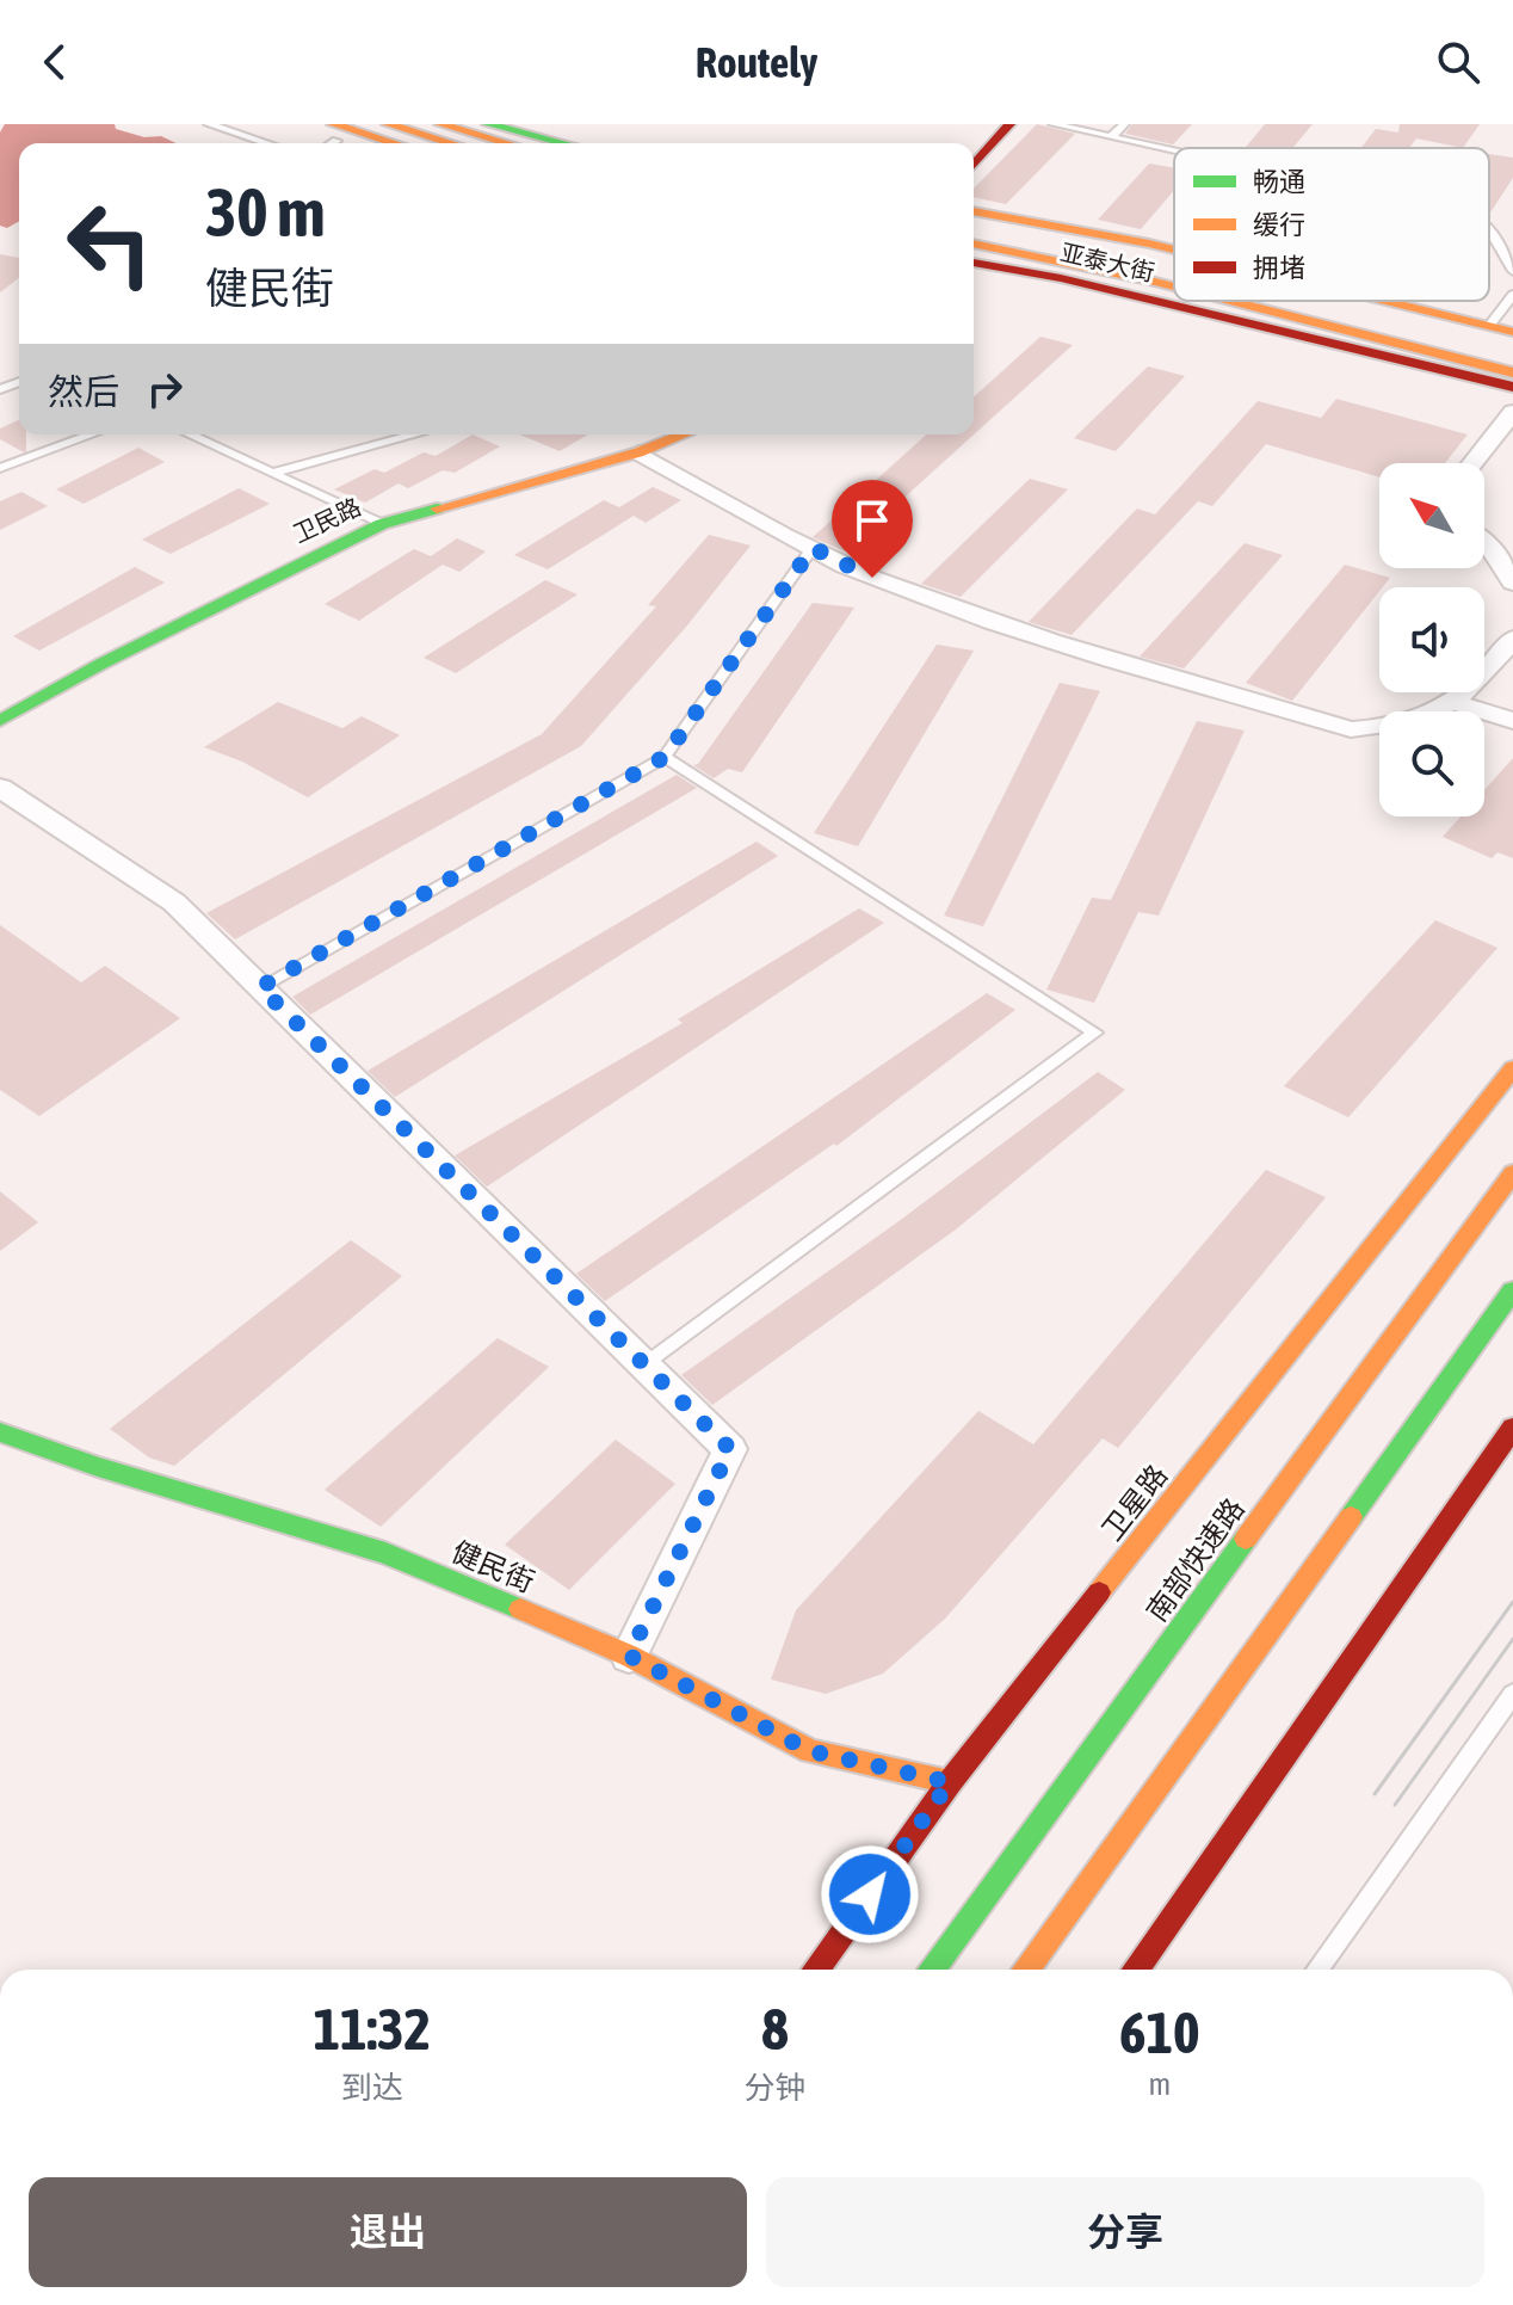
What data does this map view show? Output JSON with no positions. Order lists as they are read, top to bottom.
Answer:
{
  "streets": {
    "main road": [
      "亚泰大街",
      "卫民路",
      "卫星路",
      "南部快速路",
      "健民街"
    ]
  },
  "crossings": [
    ["卫星路", "健民街"]
  ],
  "legend": ["畅通", "缓行", "拥堵"],
  "north": "top left",
  "page": {
    "header": "Routely",
    "turn": ["30 m", "健民街"],
    "then": "然后",
    "eta": [
      "11:32",
      "到达",
      "8",
      "分钟",
      "610",
      "m"
    ],
    "buttons": ["退出", "分享"]
  }
}
